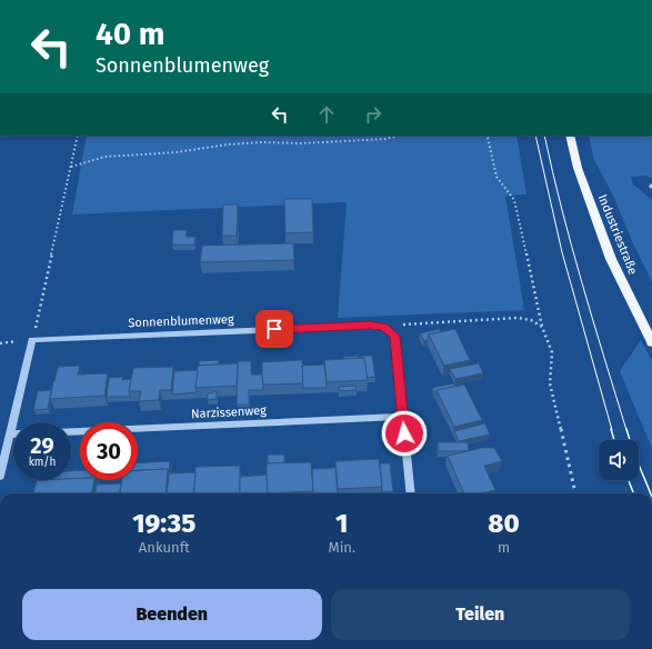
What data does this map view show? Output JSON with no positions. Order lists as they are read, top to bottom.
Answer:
{
  "streets": {
    "main road": ["Industriestraße"],
    "street": ["Sonnenblumenweg", "Narzissenweg"]
  },
  "page": {
    "turn": ["40 m", "Sonnenblumenweg"],
    "speed": "29 km/h",
    "limit": "30",
    "eta": [
      "19:35",
      "Ankunft",
      "1",
      "Min.",
      "80",
      "m"
    ],
    "buttons": ["Beenden", "Teilen"]
  }
}
